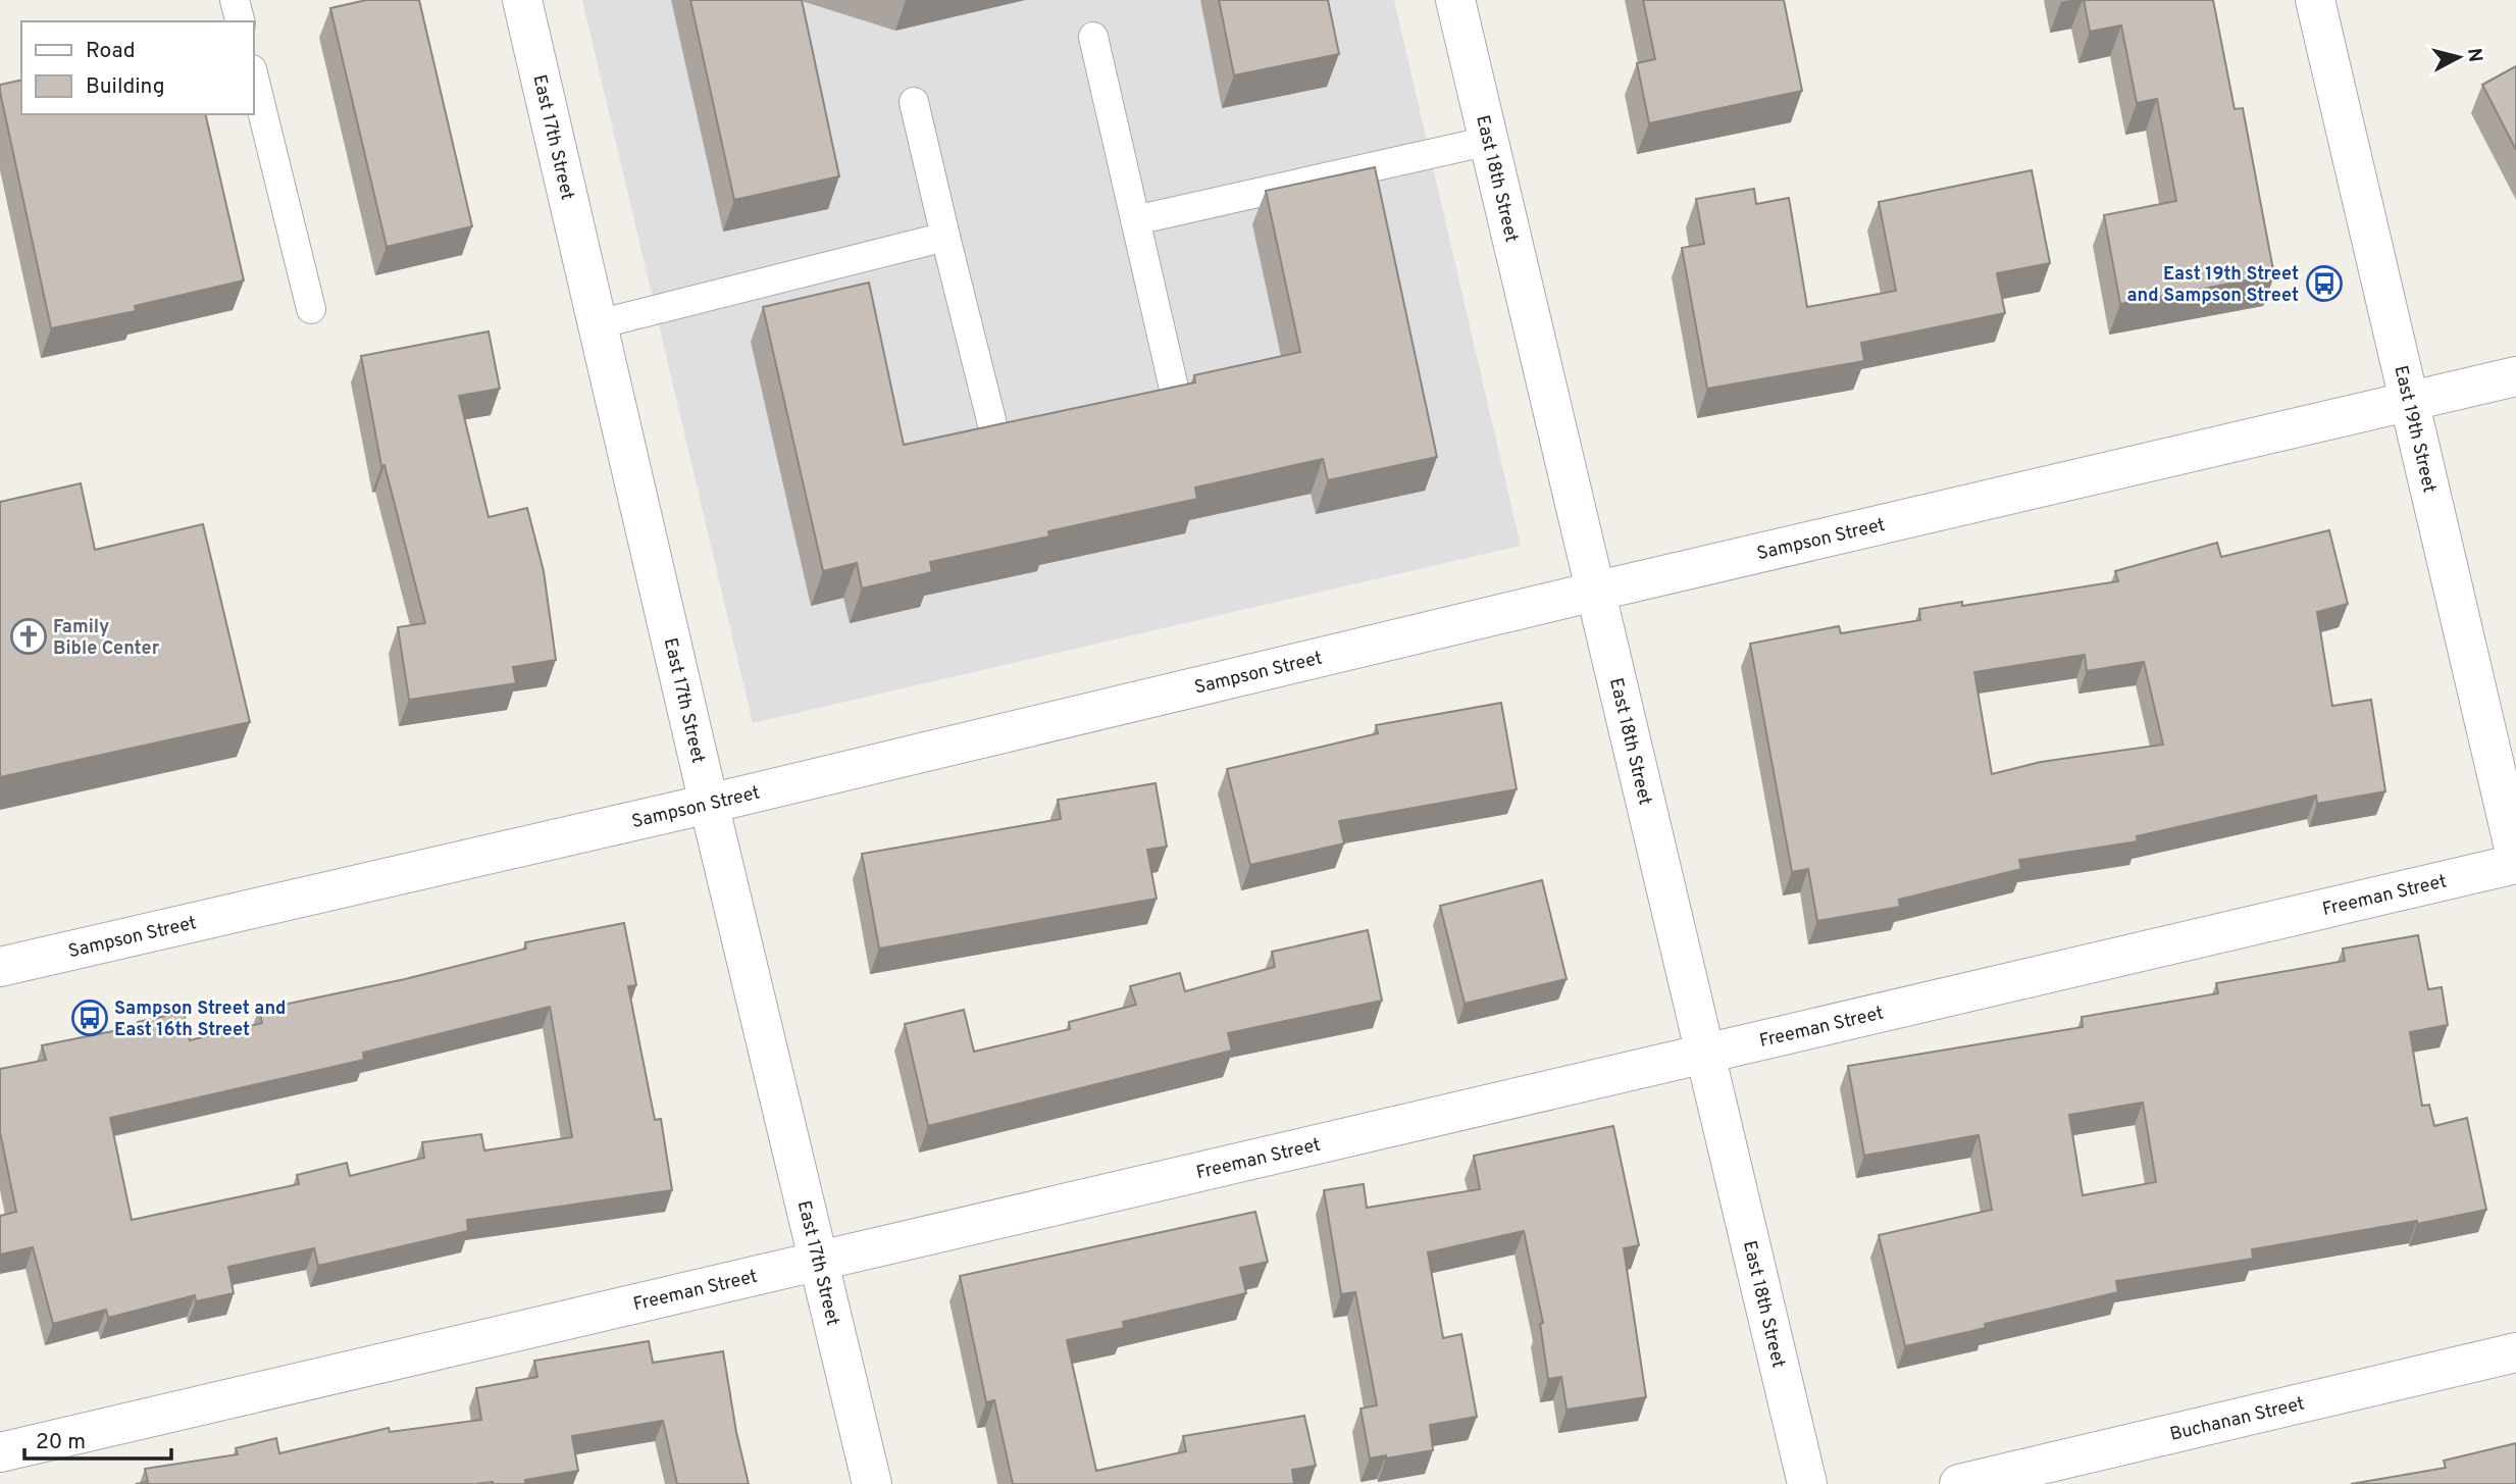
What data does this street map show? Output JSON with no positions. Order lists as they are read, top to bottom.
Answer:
{
  "streets": {
    "street": [
      "East 17th Street",
      "East 18th Street",
      "East 19th Street",
      "Sampson Street",
      "Freeman Street",
      "Buchanan Street"
    ]
  },
  "crossings": [
    ["East 17th Street", "Sampson Street"],
    ["East 17th Street", "Freeman Street"],
    ["East 18th Street", "Sampson Street"],
    ["East 18th Street", "Freeman Street"],
    ["East 19th Street", "Sampson Street"]
  ],
  "places": {
    "bus stop": ["East 19th Street and Sampson Street", "Sampson Street and East 16th Street"],
    "church": ["Family Bible Center"]
  },
  "legend": ["Road", "Building"],
  "scale_bar": "20 m",
  "north": "right"
}
